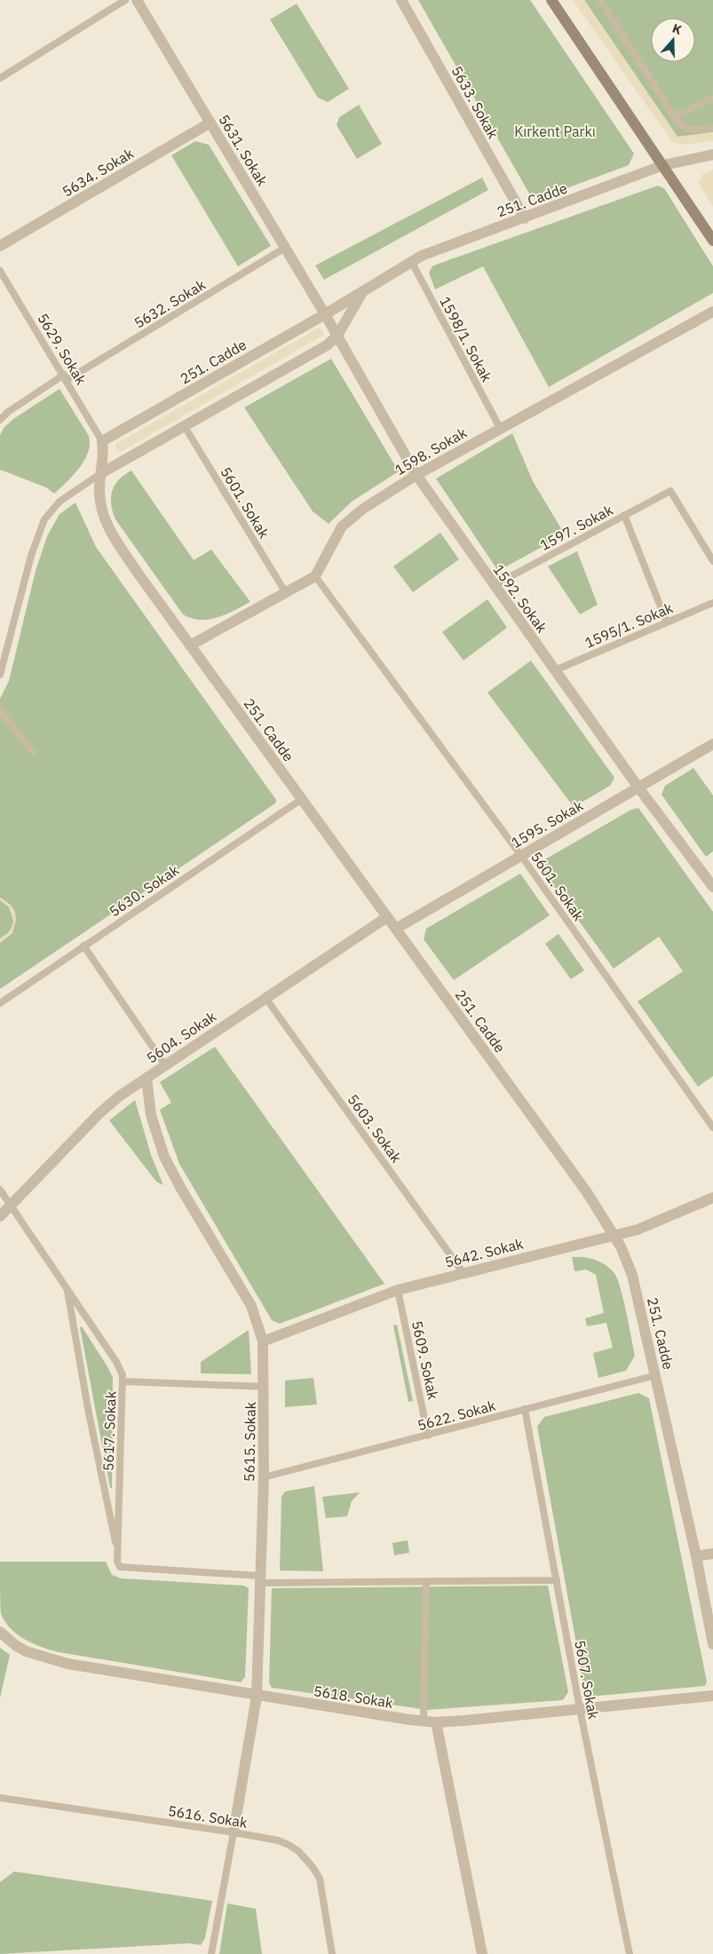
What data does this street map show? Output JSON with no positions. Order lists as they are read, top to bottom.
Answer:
{
  "streets": {
    "street": [
      "5633. Sokak",
      "5631. Sokak",
      "5634. Sokak",
      "251. Cadde",
      "1598. Sokak",
      "1592. Sokak",
      "1595. Sokak",
      "5604. Sokak",
      "5642. Sokak",
      "5615. Sokak",
      "5618. Sokak"
    ],
    "lane": [
      "5632. Sokak",
      "1598/1. Sokak",
      "5629. Sokak",
      "5601. Sokak",
      "1597. Sokak",
      "1595/1. Sokak",
      "5630. Sokak",
      "5603. Sokak",
      "5609. Sokak",
      "5622. Sokak",
      "5617. Sokak",
      "5607. Sokak",
      "5616. Sokak"
    ]
  },
  "crossings": [
    ["5633. Sokak", "251. Cadde"],
    ["5631. Sokak", "5634. Sokak"],
    ["5631. Sokak", "251. Cadde"],
    ["5631. Sokak", "5632. Sokak"],
    ["5631. Sokak", "1592. Sokak"],
    ["251. Cadde", "1598/1. Sokak"],
    ["251. Cadde", "5629. Sokak"],
    ["251. Cadde", "5601. Sokak"],
    ["251. Cadde", "1592. Sokak"],
    ["251. Cadde", "1595. Sokak"],
    ["251. Cadde", "5630. Sokak"],
    ["251. Cadde", "5604. Sokak"],
    ["251. Cadde", "5642. Sokak"],
    ["251. Cadde", "5622. Sokak"],
    ["5632. Sokak", "5629. Sokak"],
    ["1598/1. Sokak", "1598. Sokak"],
    ["1598. Sokak", "5601. Sokak"],
    ["1598. Sokak", "1592. Sokak"],
    ["5601. Sokak", "1595. Sokak"],
    ["1597. Sokak", "1592. Sokak"],
    ["1592. Sokak", "1595/1. Sokak"],
    ["1592. Sokak", "1595. Sokak"],
    ["5604. Sokak", "5603. Sokak"],
    ["5604. Sokak", "5617. Sokak"],
    ["5604. Sokak", "5615. Sokak"],
    ["5603. Sokak", "5642. Sokak"],
    ["5642. Sokak", "5609. Sokak"],
    ["5642. Sokak", "5615. Sokak"],
    ["5609. Sokak", "5622. Sokak"],
    ["5622. Sokak", "5615. Sokak"],
    ["5622. Sokak", "5607. Sokak"],
    ["5615. Sokak", "5618. Sokak"],
    ["5615. Sokak", "5616. Sokak"],
    ["5607. Sokak", "5618. Sokak"]
  ],
  "parks": ["Kırkent Parkı"],
  "north": "top"
}
